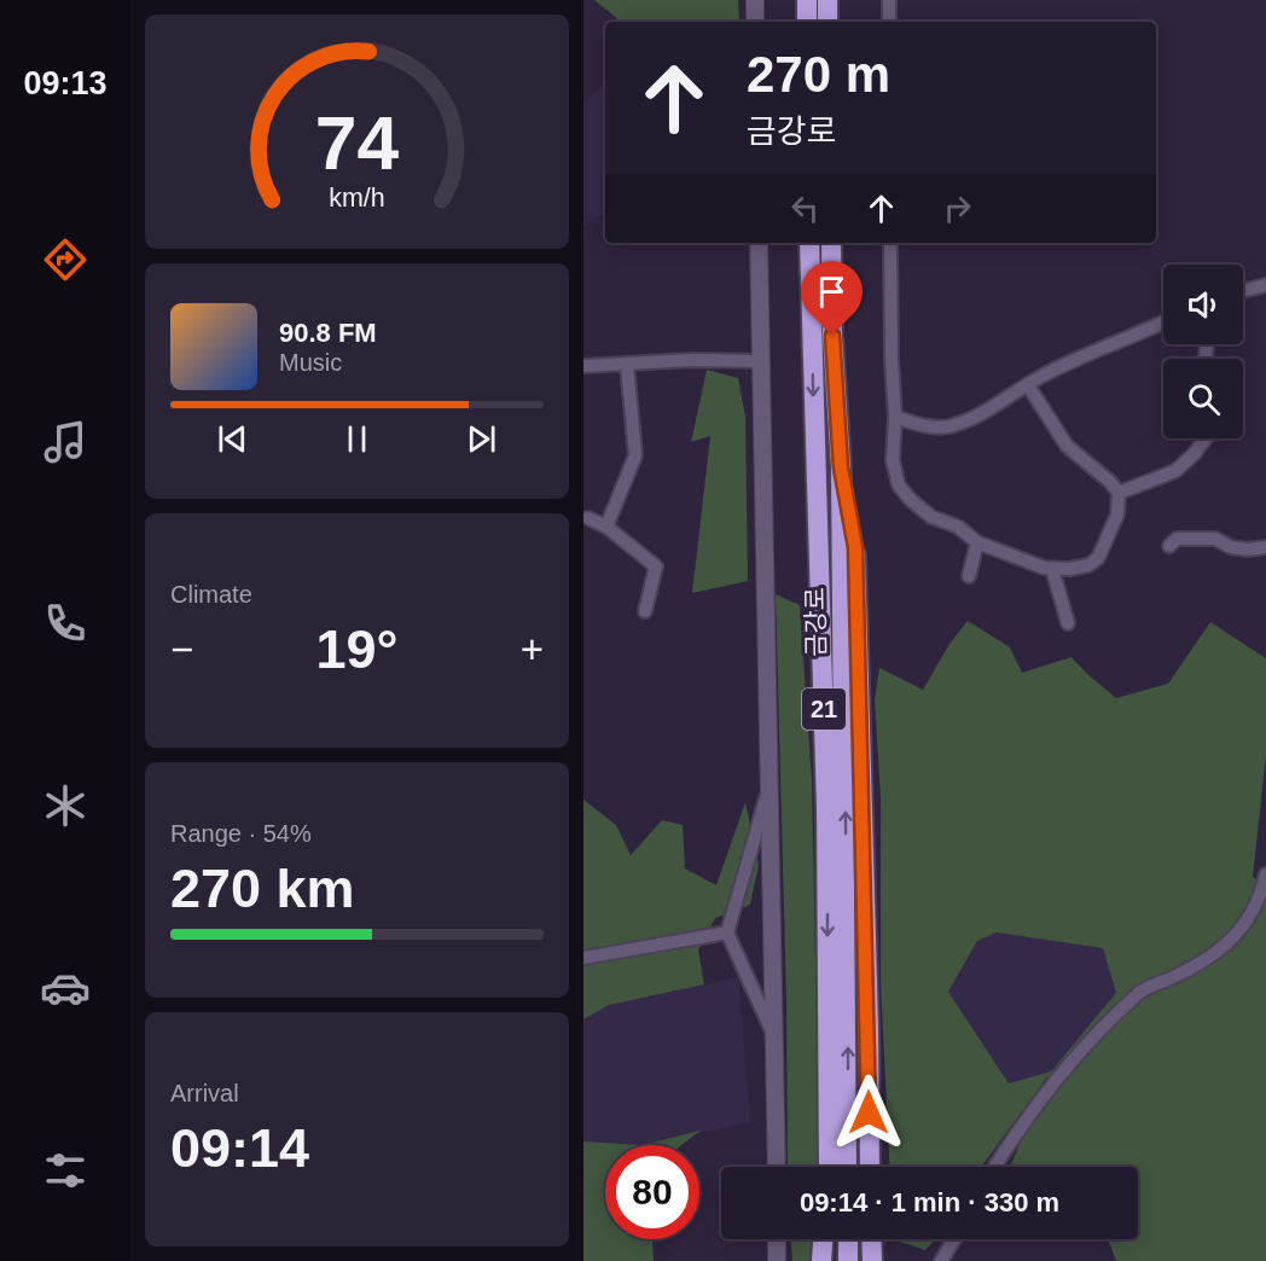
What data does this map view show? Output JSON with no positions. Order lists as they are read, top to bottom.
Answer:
{
  "streets": {
    "highway": ["금강로", "21"]
  },
  "page": {
    "tabs": "09:13",
    "turn": ["270 m", "금강로"],
    "song": ["90.8 FM", "Music"],
    "tile": [
      "Climate",
      ["Range · 54%", "270 km"],
      ["Arrival", "09:14"]
    ],
    "heat": ["−", "19°", "+"],
    "limit": "80",
    "trip": "09:14 · 1 min · 330 m",
    "gauge": ["74", "km/h"]
  }
}
